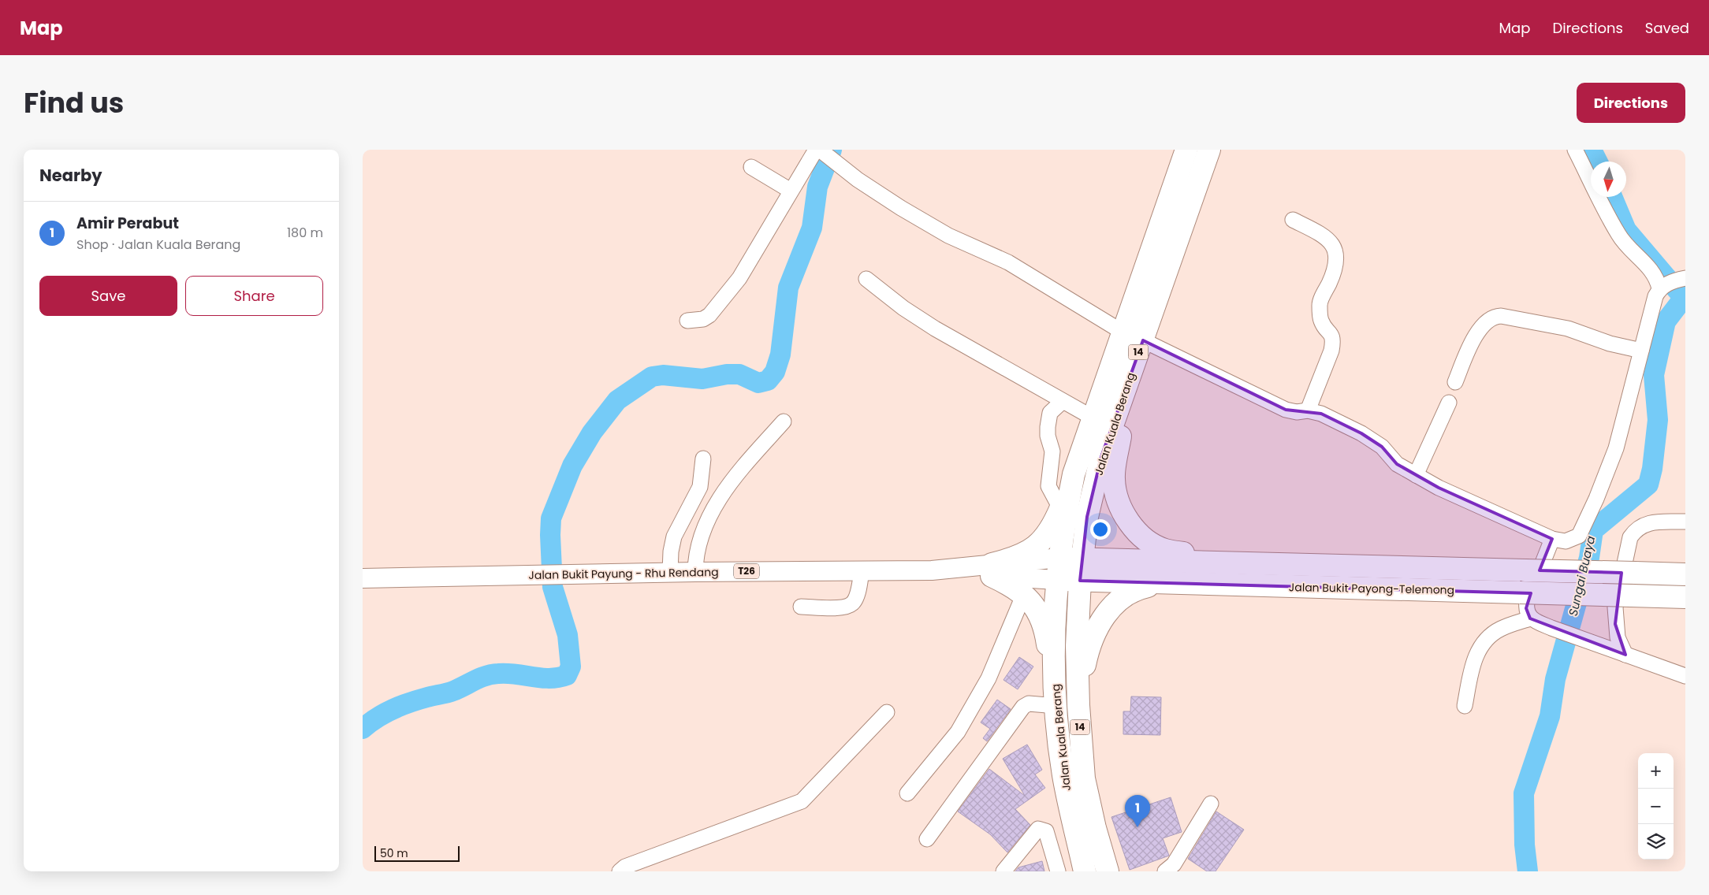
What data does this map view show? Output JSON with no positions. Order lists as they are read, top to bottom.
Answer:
{
  "streets": {
    "highway": ["14", "Jalan Kuala Berang", "Jalan Bukit Payong-Telemong"],
    "main road": ["T26", "Jalan Bukit Payung - Rhu Rendang"]
  },
  "crossings": [
    ["Jalan Kuala Berang", "Jalan Bukit Payong-Telemong"]
  ],
  "water": ["Sungai Buaya"],
  "scale_bar": "50 m",
  "north": "bottom",
  "page": {
    "header": "Map",
    "nav": ["Map", "Directions", "Saved"],
    "title": "Find us",
    "buttons": [
      "Directions",
      ["Save", "Share"]
    ],
    "heading": "Nearby",
    "list": [
      {
        "mark": "1",
        "name": "Amir Perabut",
        "note": "Shop · Jalan Kuala Berang",
        "value": "180 m"
      }
    ],
    "map_buttons": ["+", "−"],
    "pins": "1",
    "scale": "50 m"
  }
}
